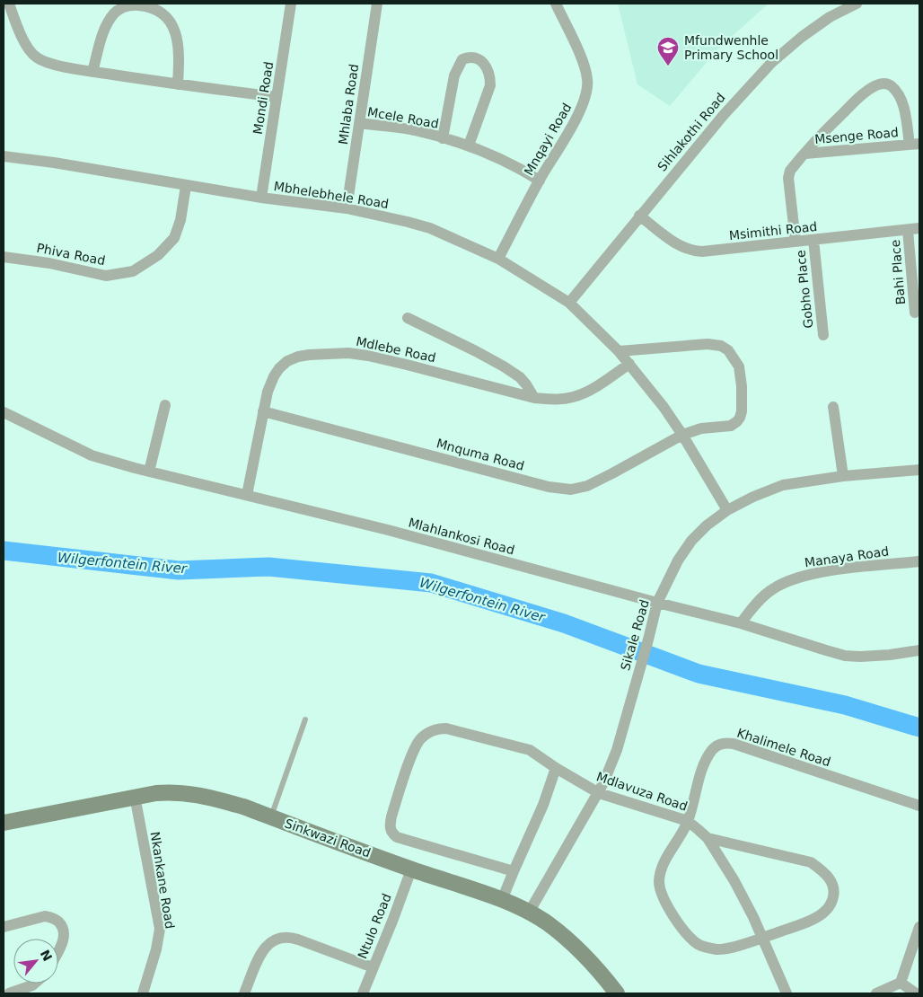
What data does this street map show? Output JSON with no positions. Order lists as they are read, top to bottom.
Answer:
{
  "streets": {
    "street": [
      "Mondi Road",
      "Mhlaba Road",
      "Mcele Road",
      "Sihlakothi Road",
      "Msenge Road",
      "Mnqayi Road",
      "Mbhelebhele Road",
      "Msimithi Road",
      "Phiva Road",
      "Bahi Place",
      "Gobho Place",
      "Mdlebe Road",
      "Mnquma Road",
      "Mlahlankosi Road",
      "Manaya Road",
      "Sikale Road",
      "Khalimele Road",
      "Mdlavuza Road",
      "Sinkwazi Road",
      "Nkankane Road",
      "Ntulo Road"
    ]
  },
  "crossings": [
    ["Mondi Road", "Mbhelebhele Road"],
    ["Mhlaba Road", "Mcele Road"],
    ["Mhlaba Road", "Mbhelebhele Road"],
    ["Mcele Road", "Mnqayi Road"],
    ["Sihlakothi Road", "Mbhelebhele Road"],
    ["Sihlakothi Road", "Msimithi Road"],
    ["Msenge Road", "Msimithi Road"],
    ["Mnqayi Road", "Mbhelebhele Road"],
    ["Mbhelebhele Road", "Phiva Road"],
    ["Mbhelebhele Road", "Mdlebe Road"],
    ["Mbhelebhele Road", "Mnquma Road"],
    ["Mbhelebhele Road", "Sikale Road"],
    ["Msimithi Road", "Bahi Place"],
    ["Msimithi Road", "Gobho Place"],
    ["Mdlebe Road", "Mnquma Road"],
    ["Mdlebe Road", "Mlahlankosi Road"],
    ["Mlahlankosi Road", "Manaya Road"],
    ["Mlahlankosi Road", "Sikale Road"],
    ["Sikale Road", "Mdlavuza Road"],
    ["Sikale Road", "Sinkwazi Road"],
    ["Khalimele Road", "Mdlavuza Road"],
    ["Sinkwazi Road", "Nkankane Road"],
    ["Sinkwazi Road", "Ntulo Road"]
  ],
  "water": ["Wilgerfontein River"],
  "places": {
    "school or university": ["Mfundwenhle Primary School"]
  },
  "north": "top right"
}
